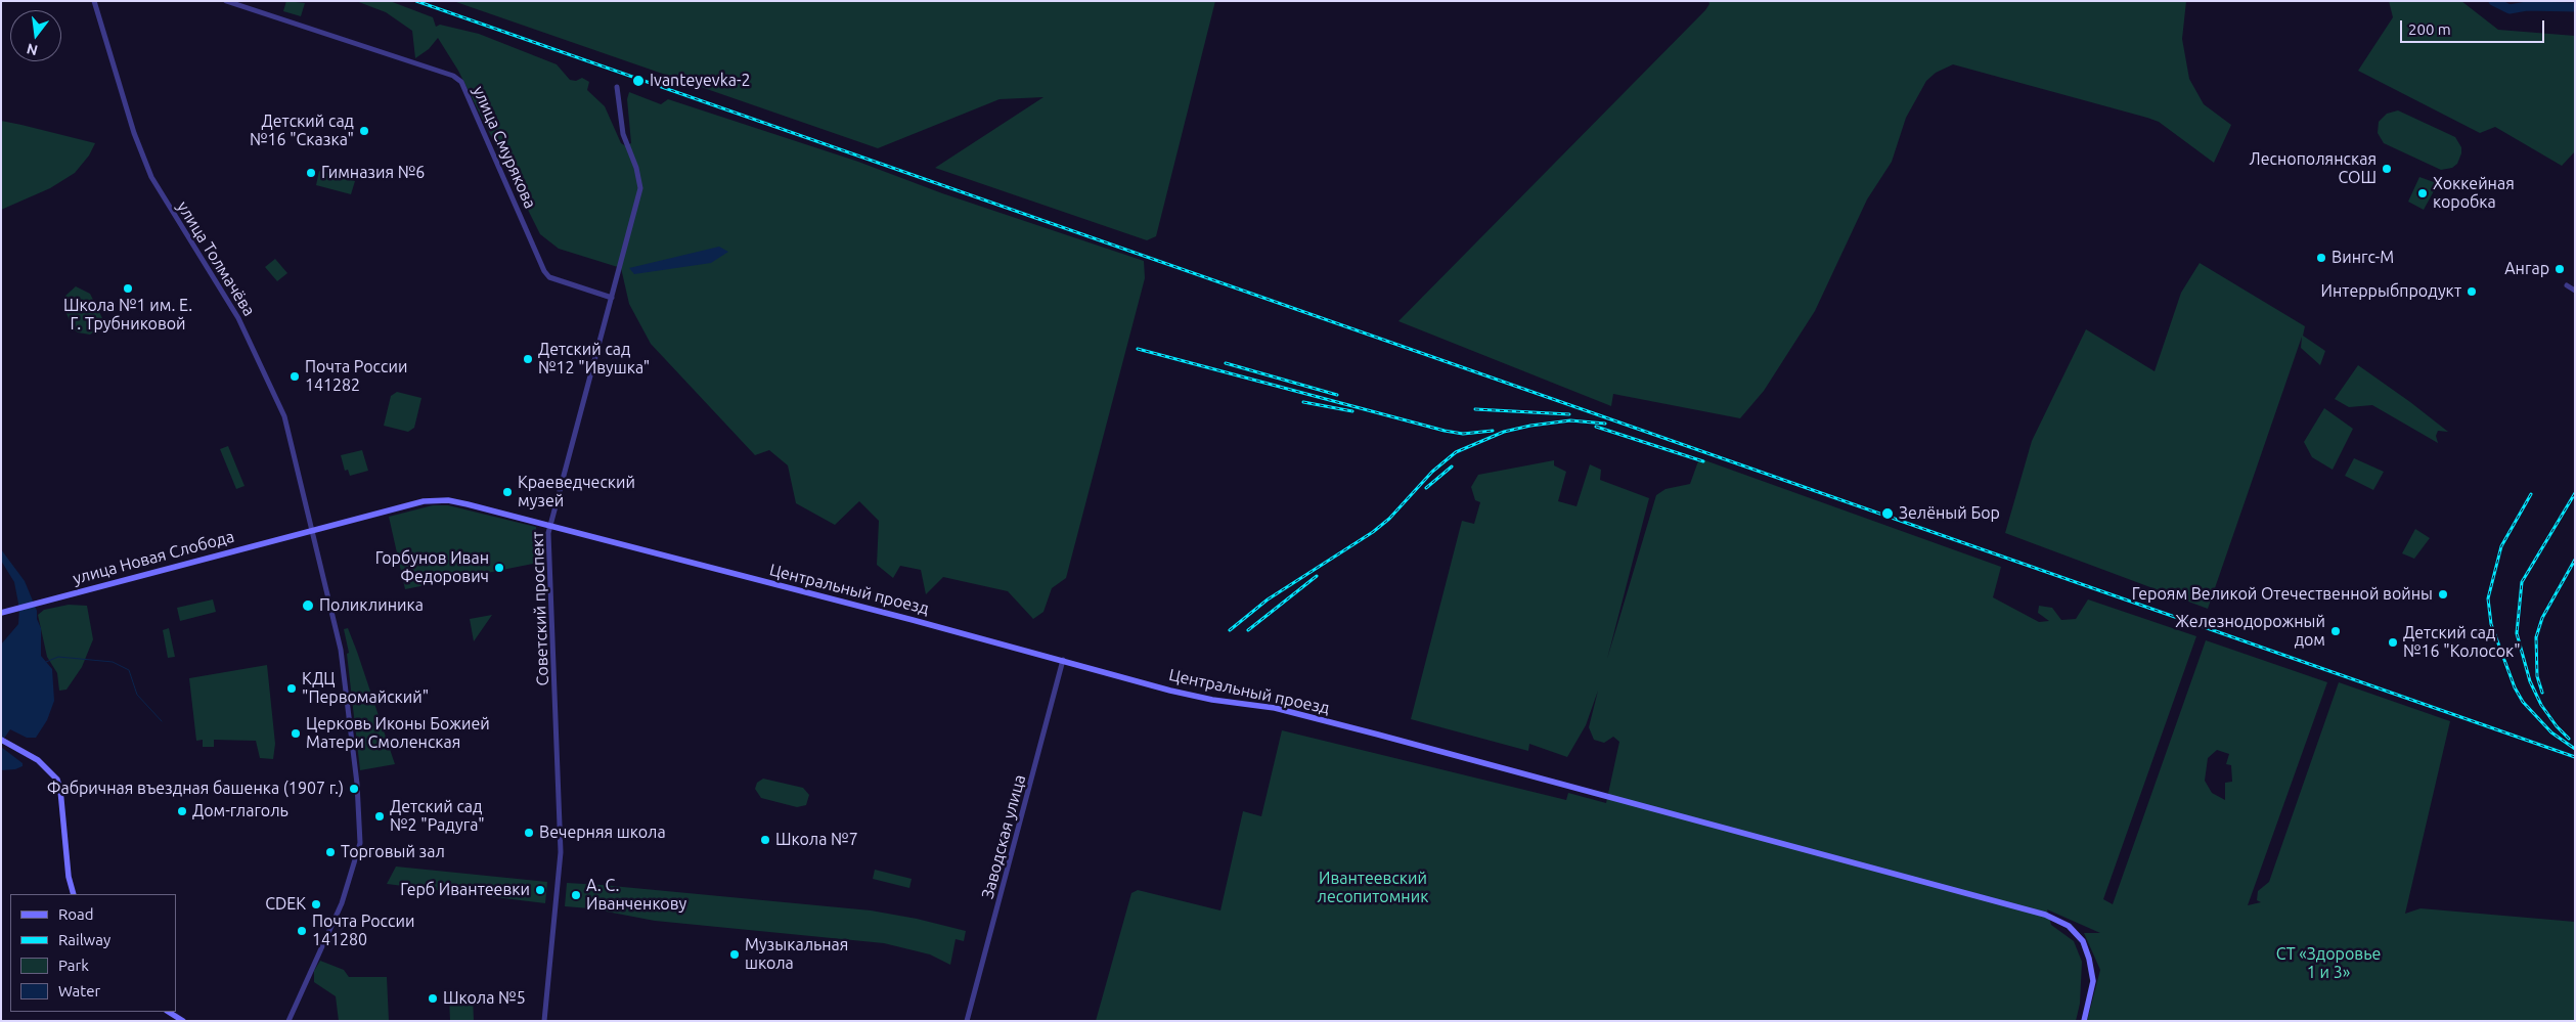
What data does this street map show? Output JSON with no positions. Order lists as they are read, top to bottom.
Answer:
{
  "streets": {
    "main road": ["улица Новая Слобода", "Центральный проезд"],
    "street": [
      "улица Смурякова",
      "улица Толмачёва",
      "Советский проспект",
      "Заводская улица"
    ]
  },
  "crossings": [
    ["улица Смурякова", "Советский проспект"],
    ["улица Толмачёва", "улица Новая Слобода"],
    ["улица Толмачёва", "Центральный проезд"],
    ["улица Новая Слобода", "Центральный проезд"],
    ["Центральный проезд", "Советский проспект"],
    ["Центральный проезд", "Заводская улица"]
  ],
  "parks": ["Ивантеевский лесопитомник", "СТ «Здоровье 1 и 3»"],
  "places": [
    "Ivanteyevka-2",
    "Детский сад №16 \"Сказка\"",
    "Леснополянская СОШ",
    "Гимназия №6",
    "Хоккейная коробка",
    "Вингс-М",
    "Ангар",
    "Школа №1 им. Е. Г. Трубниковой",
    "Интеррыбпродукт",
    "Детский сад №12 \"Ивушка\"",
    "Почта России 141282",
    "Краеведческий музей",
    "Зелёный Бор",
    "Горбунов Иван Федорович",
    "Героям Великой Отечественной войны",
    "Поликлиника",
    "Железнодорожный дом",
    "Детский сад №16 \"Колосок\"",
    "КДЦ \"Первомайский\"",
    "Церковь Иконы Божией Матери Смоленская",
    "Фабричная въездная башенка (1907 г.)",
    "Дом-глаголь",
    "Детский сад №2 \"Радуга\"",
    "Вечерняя школа",
    "Школа №7",
    "Торговый зал",
    "Герб Ивантеевки",
    "А. С. Иванченкову",
    "CDEK",
    "Почта России 141280",
    "Музыкальная школа",
    "Школа №5"
  ],
  "legend": [
    "Road",
    "Railway",
    "Park",
    "Water"
  ],
  "scale_bar": "200 m",
  "north": "bottom"
}
